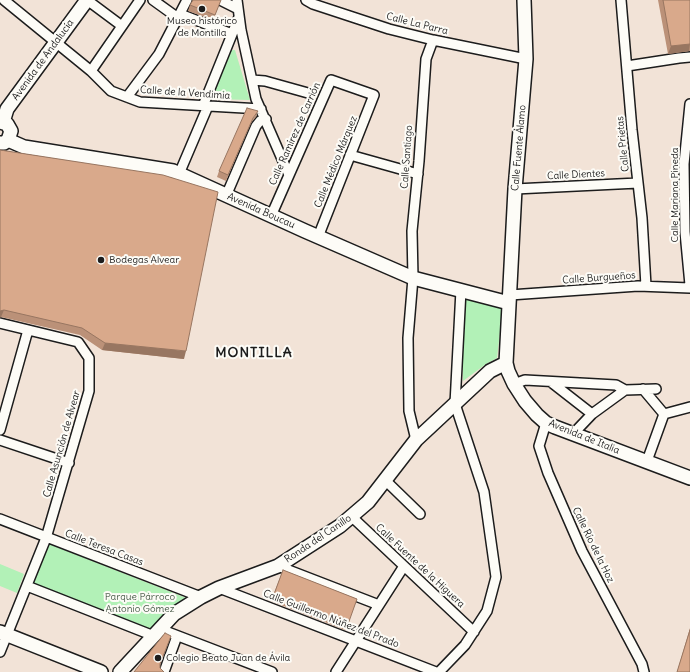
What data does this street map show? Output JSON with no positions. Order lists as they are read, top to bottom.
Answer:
{
  "streets": {
    "street": [
      "Calle La Parra",
      "Avenida de Andalucía",
      "Calle de la Vendimia",
      "Calle Ramírez de Carrión",
      "Calle Prietas",
      "Calle Fuente Álamo",
      "Calle Santiago",
      "Calle Médico Márquez",
      "Calle Dientes",
      "Calle Mariana Pineda",
      "Avenida Boucau",
      "Calle Burgueños",
      "Avenida de Italia",
      "Calle Asunción de Alvear",
      "Ronda del Canillo",
      "Calle Río de la Hoz",
      "Calle Teresa Casas",
      "Calle Fuente de la Higuera",
      "Calle Guillermo Núñez del Prado"
    ]
  },
  "crossings": [
    ["Calle La Parra", "Calle Fuente Álamo"],
    ["Calle La Parra", "Calle Santiago"],
    ["Avenida de Andalucía", "Calle de la Vendimia"],
    ["Calle Ramírez de Carrión", "Calle Médico Márquez"],
    ["Calle Ramírez de Carrión", "Avenida Boucau"],
    ["Calle Prietas", "Calle Dientes"],
    ["Calle Prietas", "Calle Burgueños"],
    ["Calle Fuente Álamo", "Calle Dientes"],
    ["Calle Fuente Álamo", "Avenida Boucau"],
    ["Calle Fuente Álamo", "Calle Burgueños"],
    ["Calle Fuente Álamo", "Avenida de Italia"],
    ["Calle Santiago", "Avenida Boucau"],
    ["Calle Santiago", "Ronda del Canillo"],
    ["Calle Médico Márquez", "Avenida Boucau"],
    ["Calle Mariana Pineda", "Calle Burgueños"],
    ["Avenida Boucau", "Calle Burgueños"],
    ["Avenida Boucau", "Avenida de Italia"],
    ["Calle Burgueños", "Avenida de Italia"],
    ["Avenida de Italia", "Ronda del Canillo"],
    ["Avenida de Italia", "Calle Río de la Hoz"],
    ["Calle Asunción de Alvear", "Calle Teresa Casas"],
    ["Ronda del Canillo", "Calle Teresa Casas"],
    ["Ronda del Canillo", "Calle Fuente de la Higuera"],
    ["Ronda del Canillo", "Calle Guillermo Núñez del Prado"]
  ],
  "districts": ["MONTILLA"],
  "parks": ["Parque Párroco Antonio Gómez"],
  "places": ["Museo histórico de Montilla", "Bodegas Alvear", "Colegio Beato Juan de Ávila"]
}
